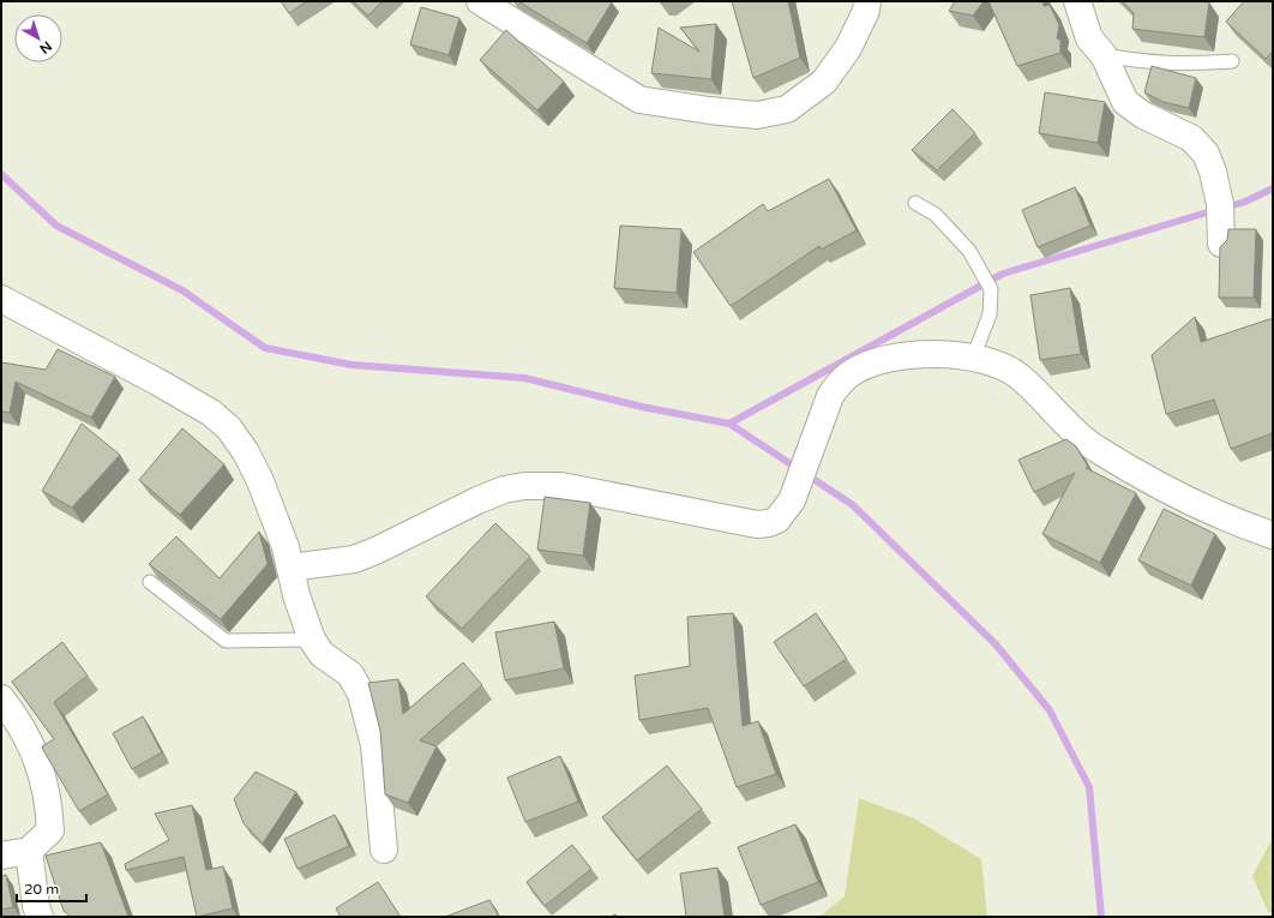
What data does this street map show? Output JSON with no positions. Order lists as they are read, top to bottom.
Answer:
{
  "scale_bar": "20 m",
  "north": "bottom right"
}
